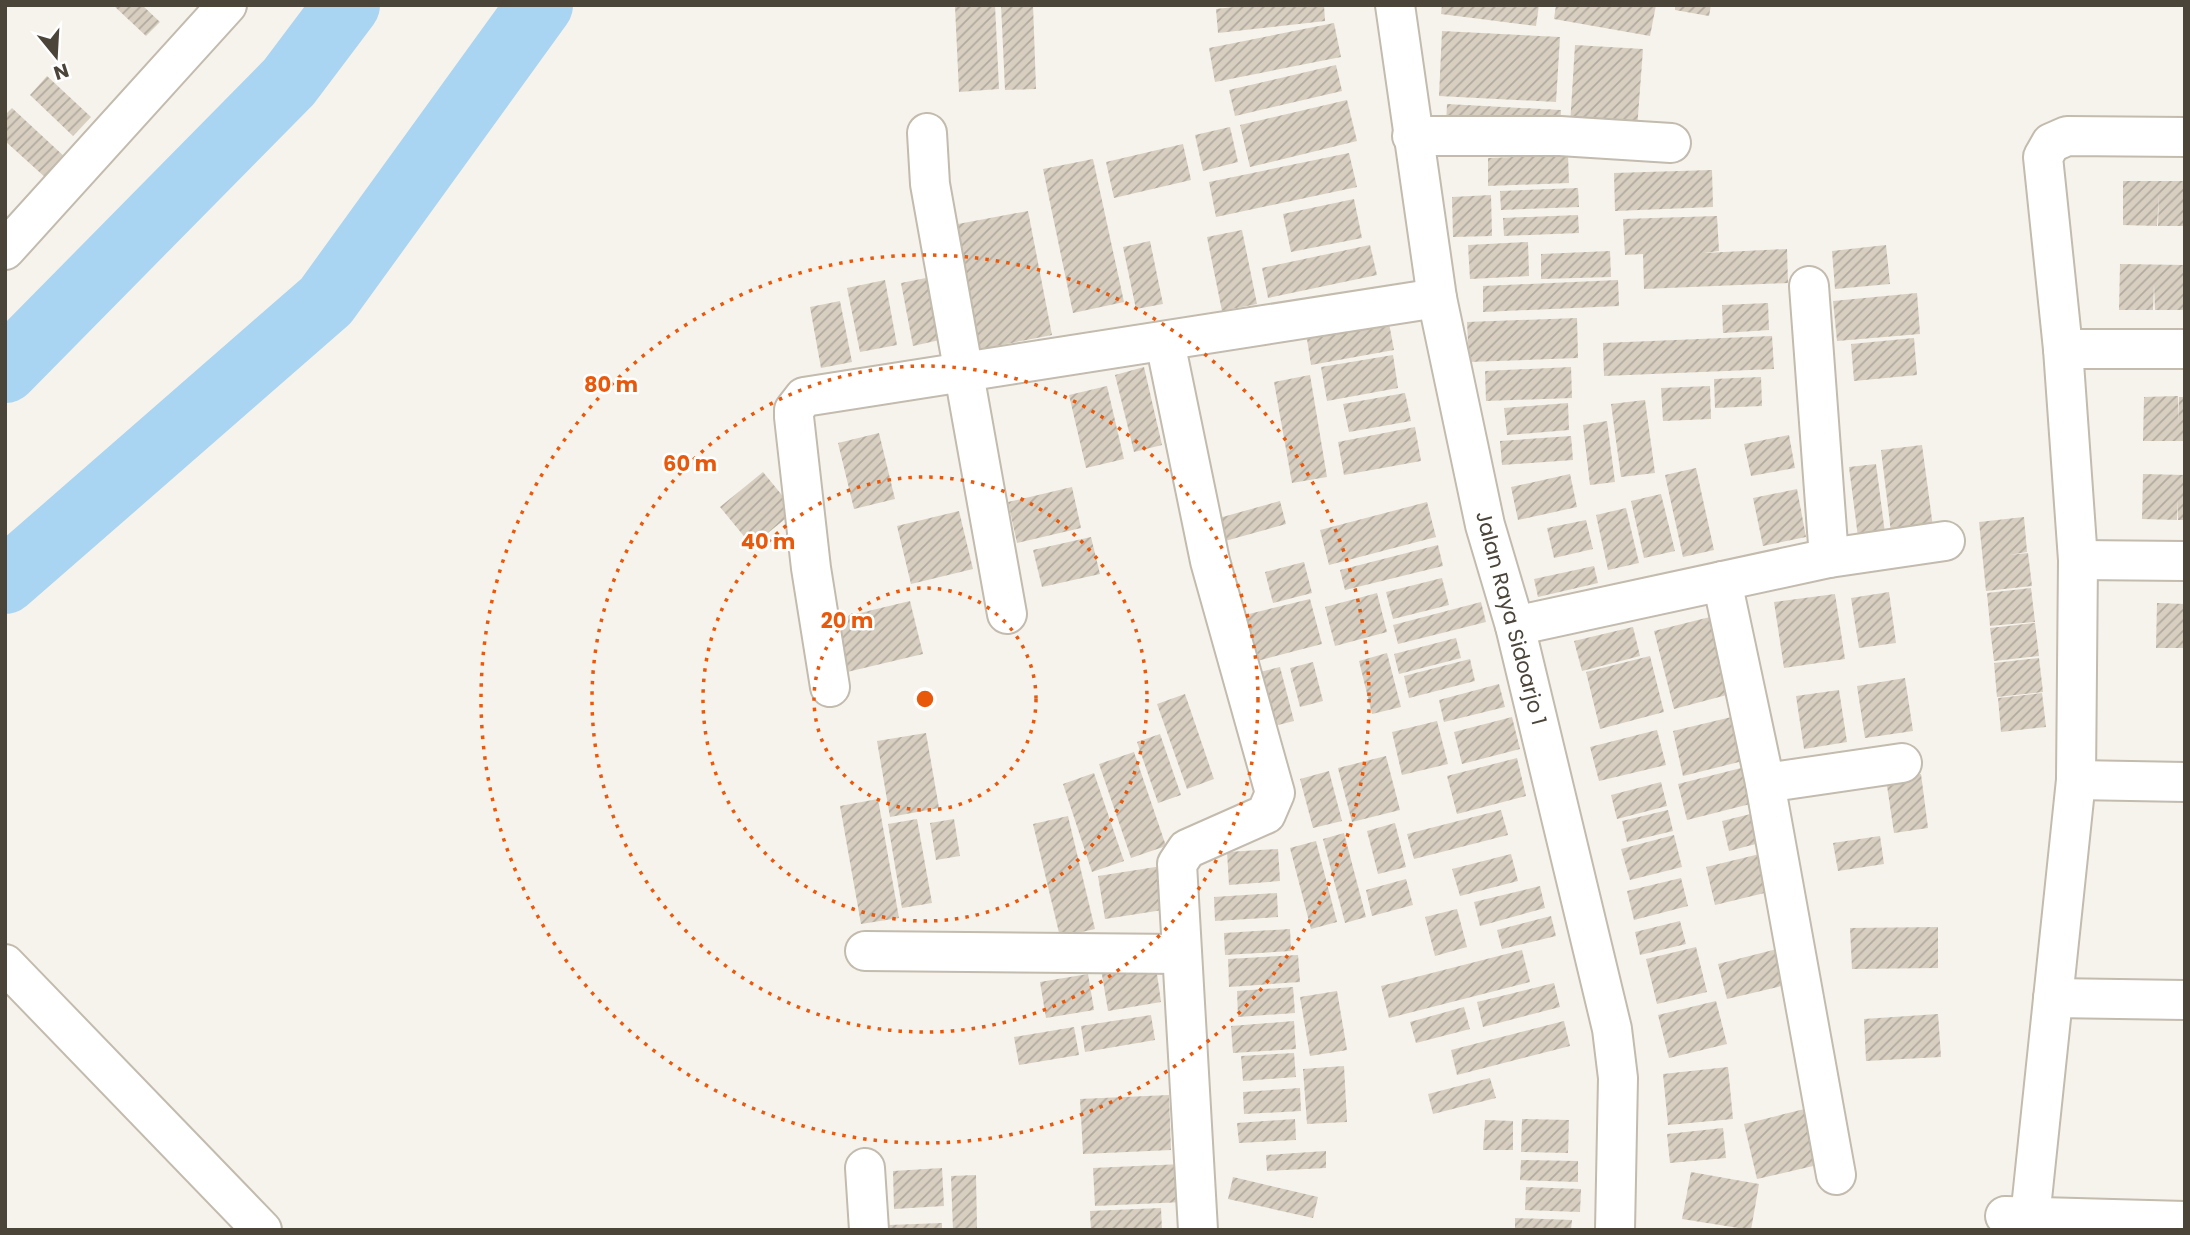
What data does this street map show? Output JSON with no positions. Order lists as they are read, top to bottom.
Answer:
{
  "streets": {
    "street": ["Jalan Raya Sidoarjo 1"]
  },
  "north": "bottom",
  "rings": [
    "80 m",
    "60 m",
    "40 m",
    "20 m"
  ]
}
